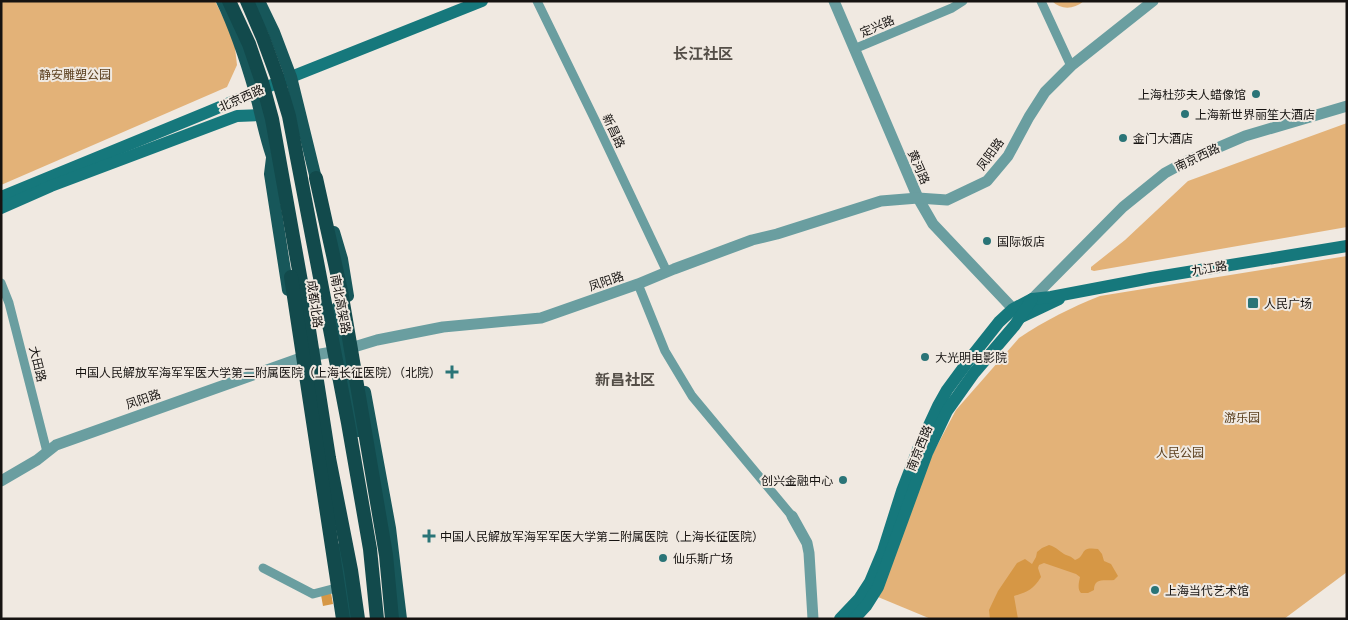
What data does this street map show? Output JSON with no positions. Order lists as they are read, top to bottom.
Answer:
{
  "streets": {
    "highway": ["南北高架路"],
    "main road": ["北京西路", "南京西路", "九江路"],
    "street": [
      "定兴路",
      "新昌路",
      "凤阳路",
      "黄河路",
      "大田路"
    ]
  },
  "crossings": [
    ["定兴路", "黄河路"],
    ["新昌路", "凤阳路"],
    ["凤阳路", "黄河路"],
    ["凤阳路", "大田路"],
    ["南京西路", "黄河路"],
    ["南京西路", "九江路"],
    ["黄河路", "九江路"]
  ],
  "districts": ["长江社区", "新昌社区"],
  "parks": ["静安雕塑公园", "游乐园", "人民公园"],
  "places": {
    "other": [
      "上海杜莎夫人蜡像馆",
      "上海新世界丽笙大酒店",
      "金门大酒店",
      "国际饭店",
      "大光明电影院",
      "创兴金融中心",
      "仙乐斯广场",
      "上海当代艺术馆"
    ],
    "transit": ["人民广场"],
    "health": ["中国人民解放军海军军医大学第二附属医院（上海长征医院）（北院）", "中国人民解放军海军军医大学第二附属医院（上海长征医院）"]
  }
}
